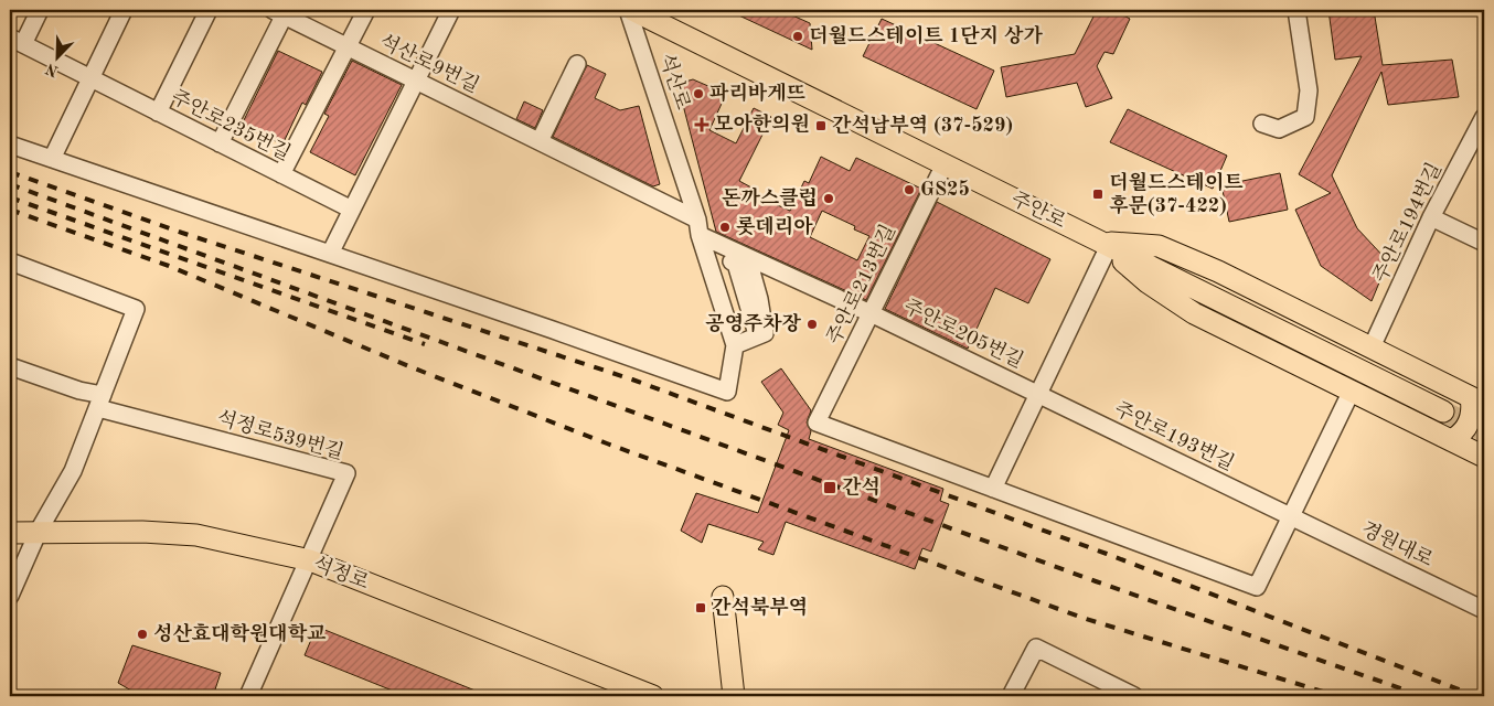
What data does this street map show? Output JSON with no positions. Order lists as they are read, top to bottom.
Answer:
{
  "streets": {
    "main road": ["주안로", "석정로"],
    "street": [
      "석산로9번길",
      "석산로",
      "주안로235번길",
      "주안로194번길",
      "주안로213번길",
      "주안로205번길",
      "석정로539번길",
      "주안로193번길",
      "경원대로"
    ]
  },
  "crossings": [
    ["석산로9번길", "석산로"],
    ["석산로9번길", "주안로205번길"],
    ["석산로", "주안로205번길"],
    ["주안로", "주안로213번길"],
    ["주안로", "주안로205번길"],
    ["주안로213번길", "주안로205번길"],
    ["주안로205번길", "주안로193번길"],
    ["석정로539번길", "석정로"],
    ["주안로193번길", "경원대로"]
  ],
  "places": {
    "other": [
      "더월드스테이트 1단지 상가",
      "파리바게뜨",
      "GS25",
      "돈까스클럽",
      "롯데리아",
      "공영주차장",
      "성산효대학원대학교"
    ],
    "health": ["모아한의원"],
    "transit": [
      "간석남부역 (37-529)",
      "더월드스테이트 후문(37-422)",
      "간석",
      "간석북부역"
    ]
  },
  "north": "bottom left"
}
